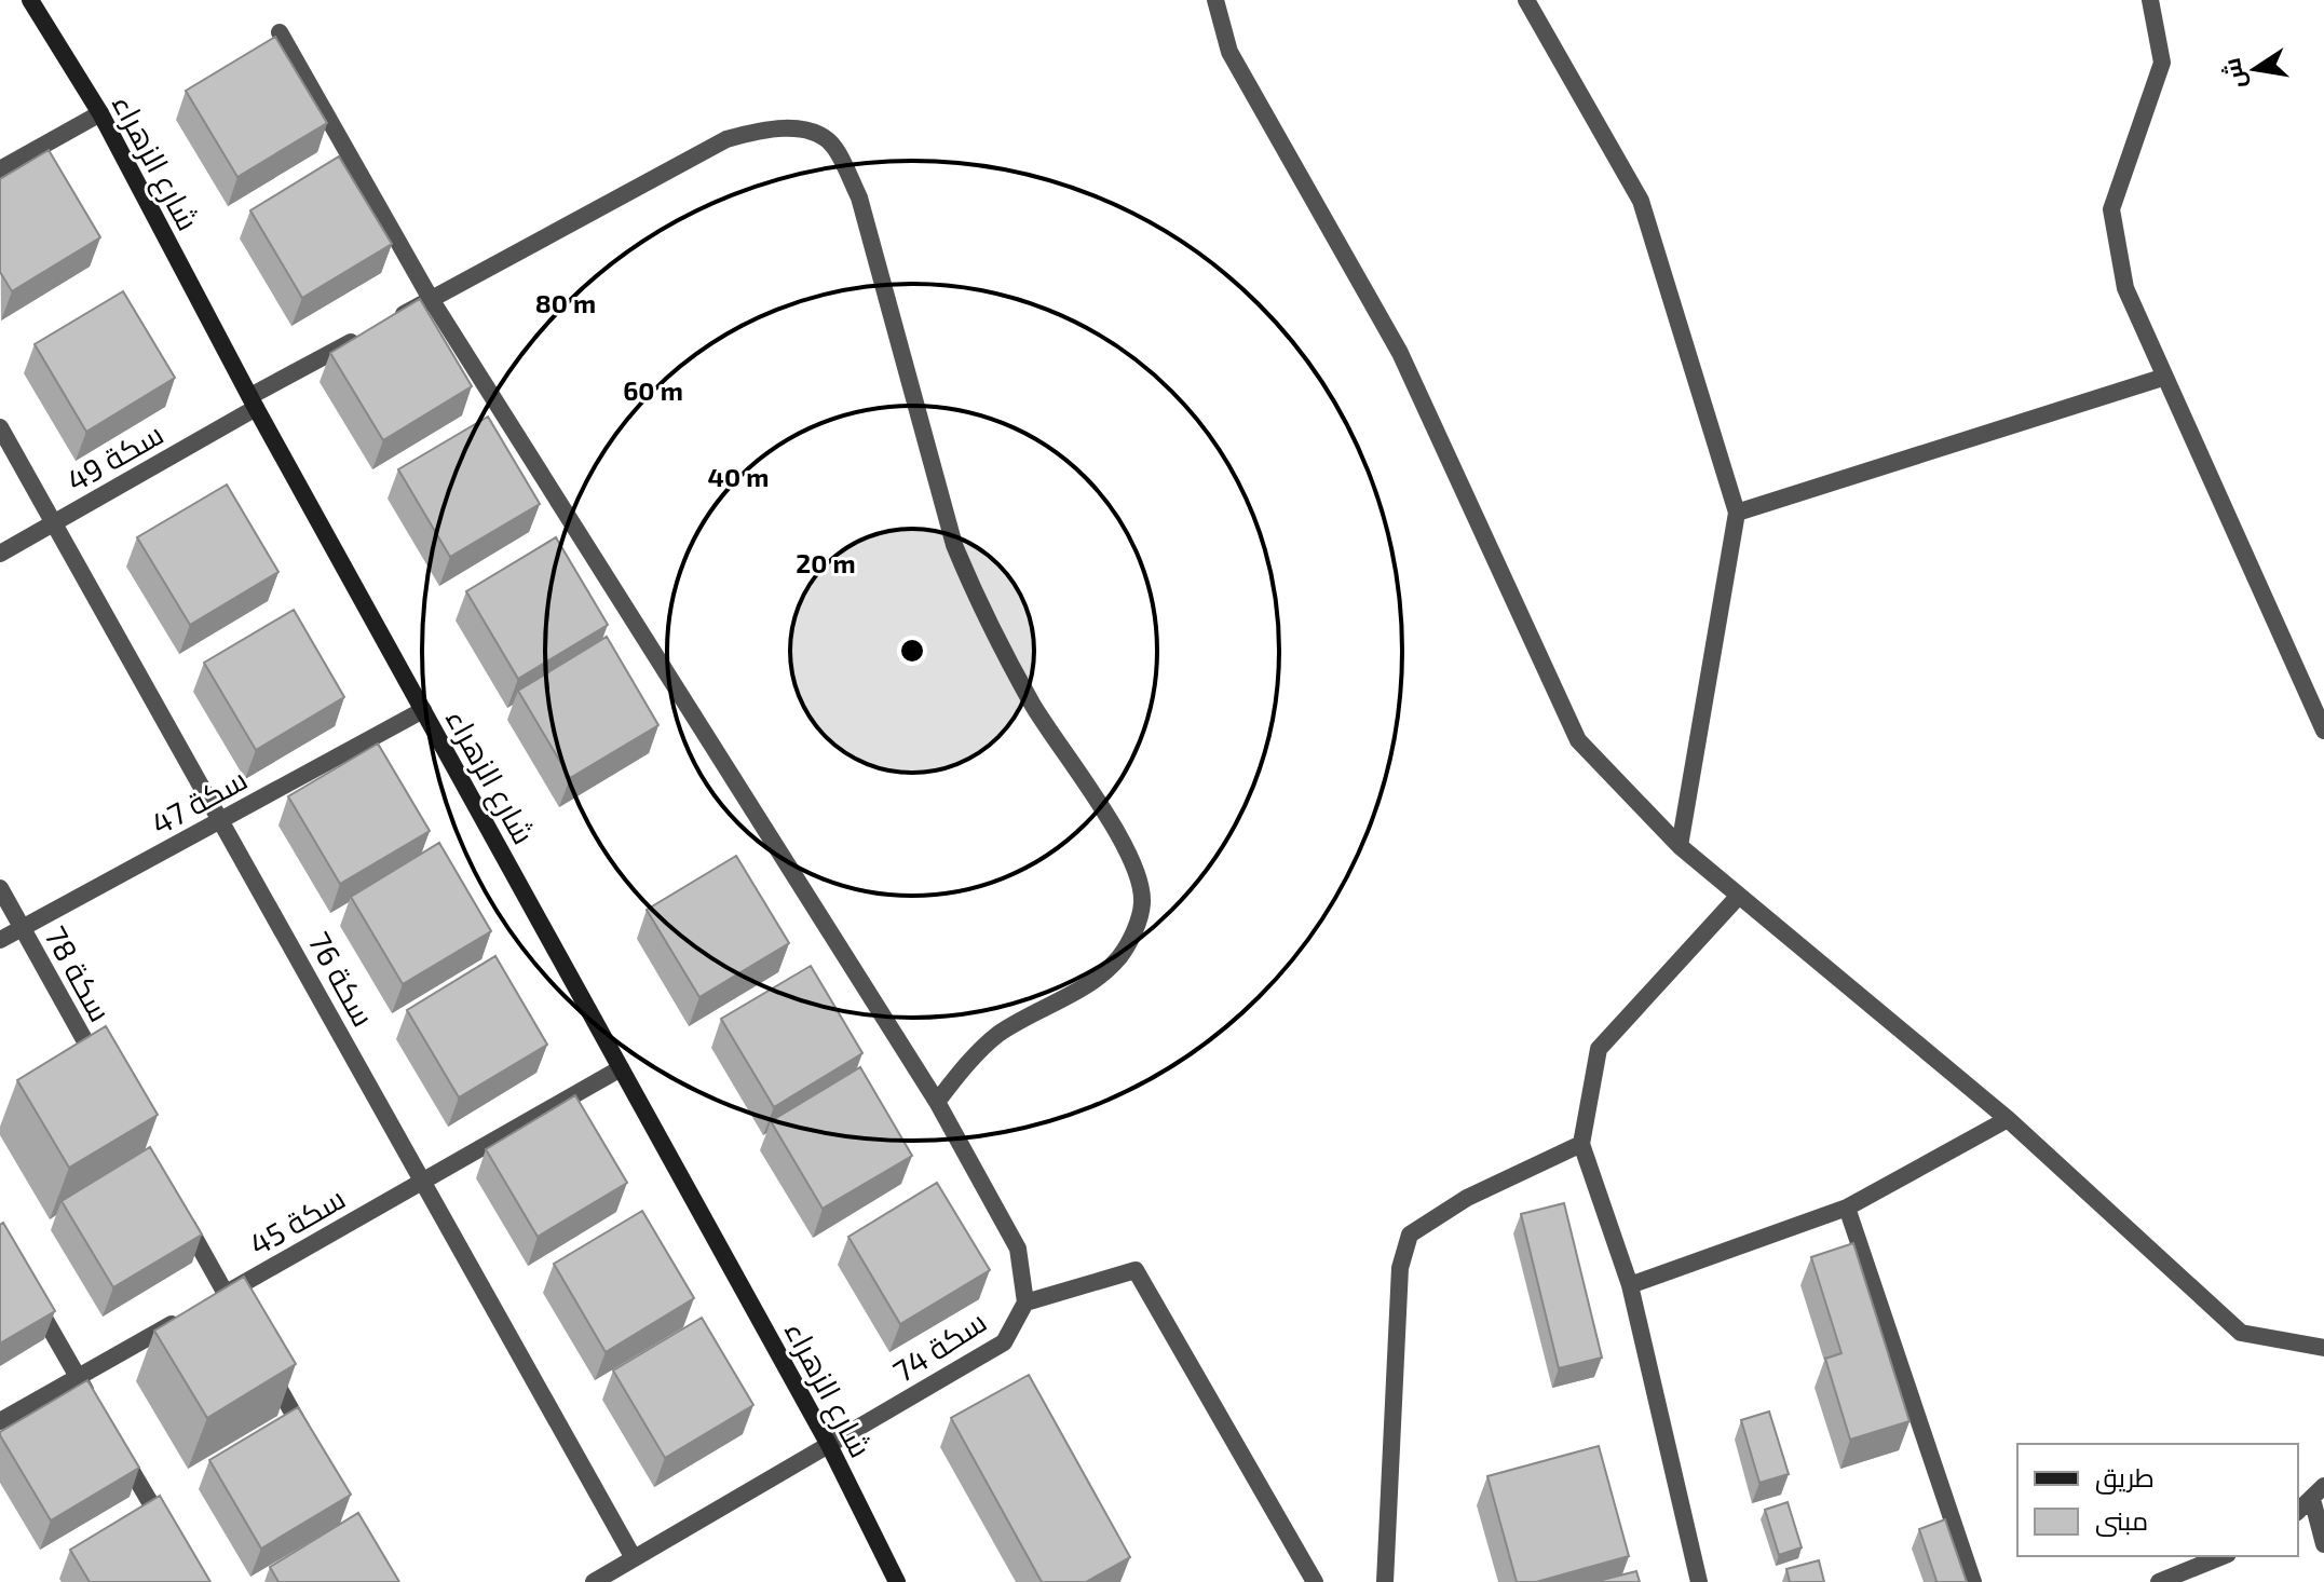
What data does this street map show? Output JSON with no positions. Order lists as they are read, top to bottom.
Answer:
{
  "streets": {
    "street": [
      "شارع الزهراء",
      "سكة 49",
      "سكة 47",
      "سكة 78",
      "سكة 76",
      "سكة 45",
      "سكة 74"
    ]
  },
  "crossings": [
    ["شارع الزهراء", "سكة 49"],
    ["شارع الزهراء", "سكة 47"],
    ["شارع الزهراء", "سكة 45"],
    ["شارع الزهراء", "سكة 74"],
    ["سكة 49", "سكة 76"],
    ["سكة 47", "سكة 78"],
    ["سكة 47", "سكة 76"],
    ["سكة 76", "سكة 45"],
    ["سكة 76", "سكة 74"]
  ],
  "legend": ["طريق", "مبنى"],
  "north": "left",
  "rings": [
    "80 m",
    "60 m",
    "40 m",
    "20 m"
  ]
}
